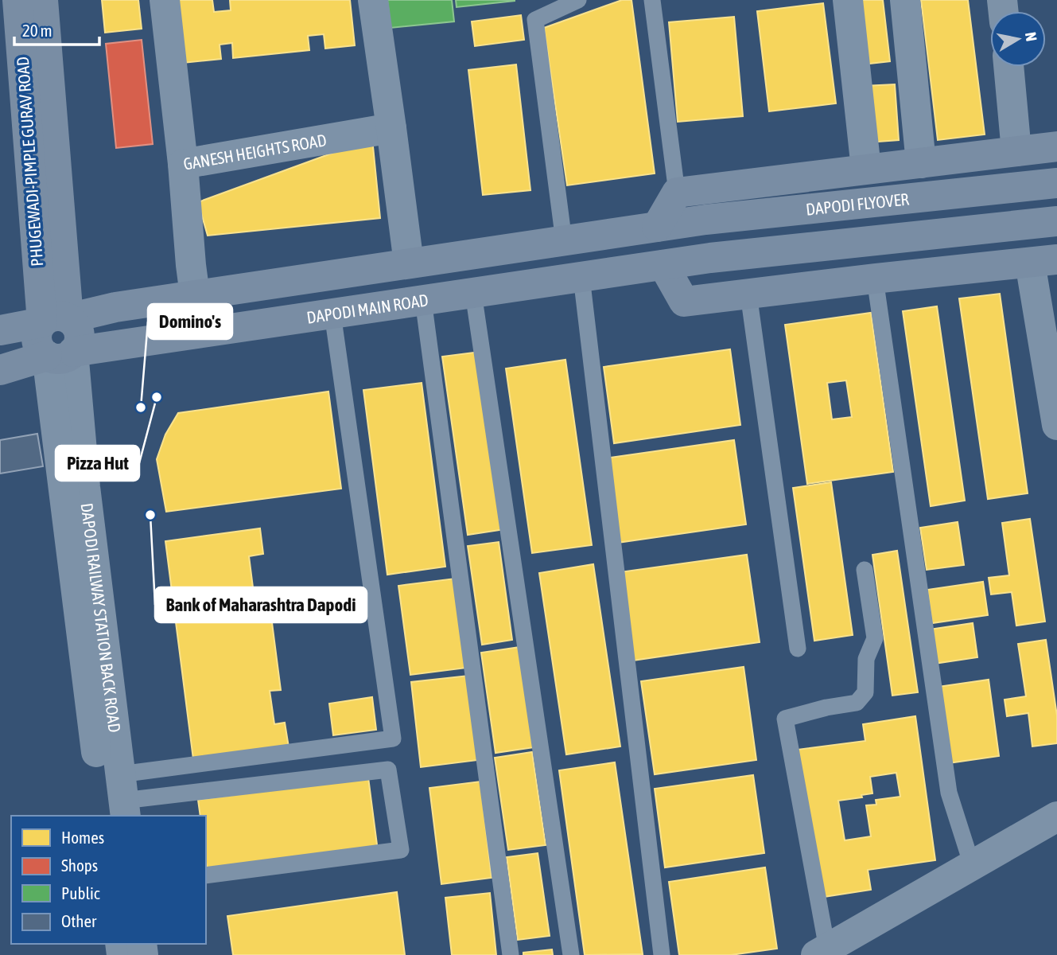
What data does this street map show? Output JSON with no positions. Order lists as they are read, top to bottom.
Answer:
{
  "streets": {
    "main road": ["PHUGEWADI-PIMPLE GURAV ROAD", "DAPODI FLYOVER", "DAPODI MAIN ROAD"],
    "street": ["GANESH HEIGHTS ROAD", "DAPODI RAILWAY STATION BACK ROAD"]
  },
  "crossings": [
    ["PHUGEWADI-PIMPLE GURAV ROAD", "DAPODI MAIN ROAD"],
    ["PHUGEWADI-PIMPLE GURAV ROAD", "DAPODI RAILWAY STATION BACK ROAD"],
    ["DAPODI MAIN ROAD", "DAPODI RAILWAY STATION BACK ROAD"]
  ],
  "places": ["Pizza Hut", "Domino's", "Bank of Maharashtra Dapodi"],
  "legend": [
    "Homes",
    "Shops",
    "Public",
    "Other"
  ],
  "scale_bar": "20 m",
  "north": "right"
}
